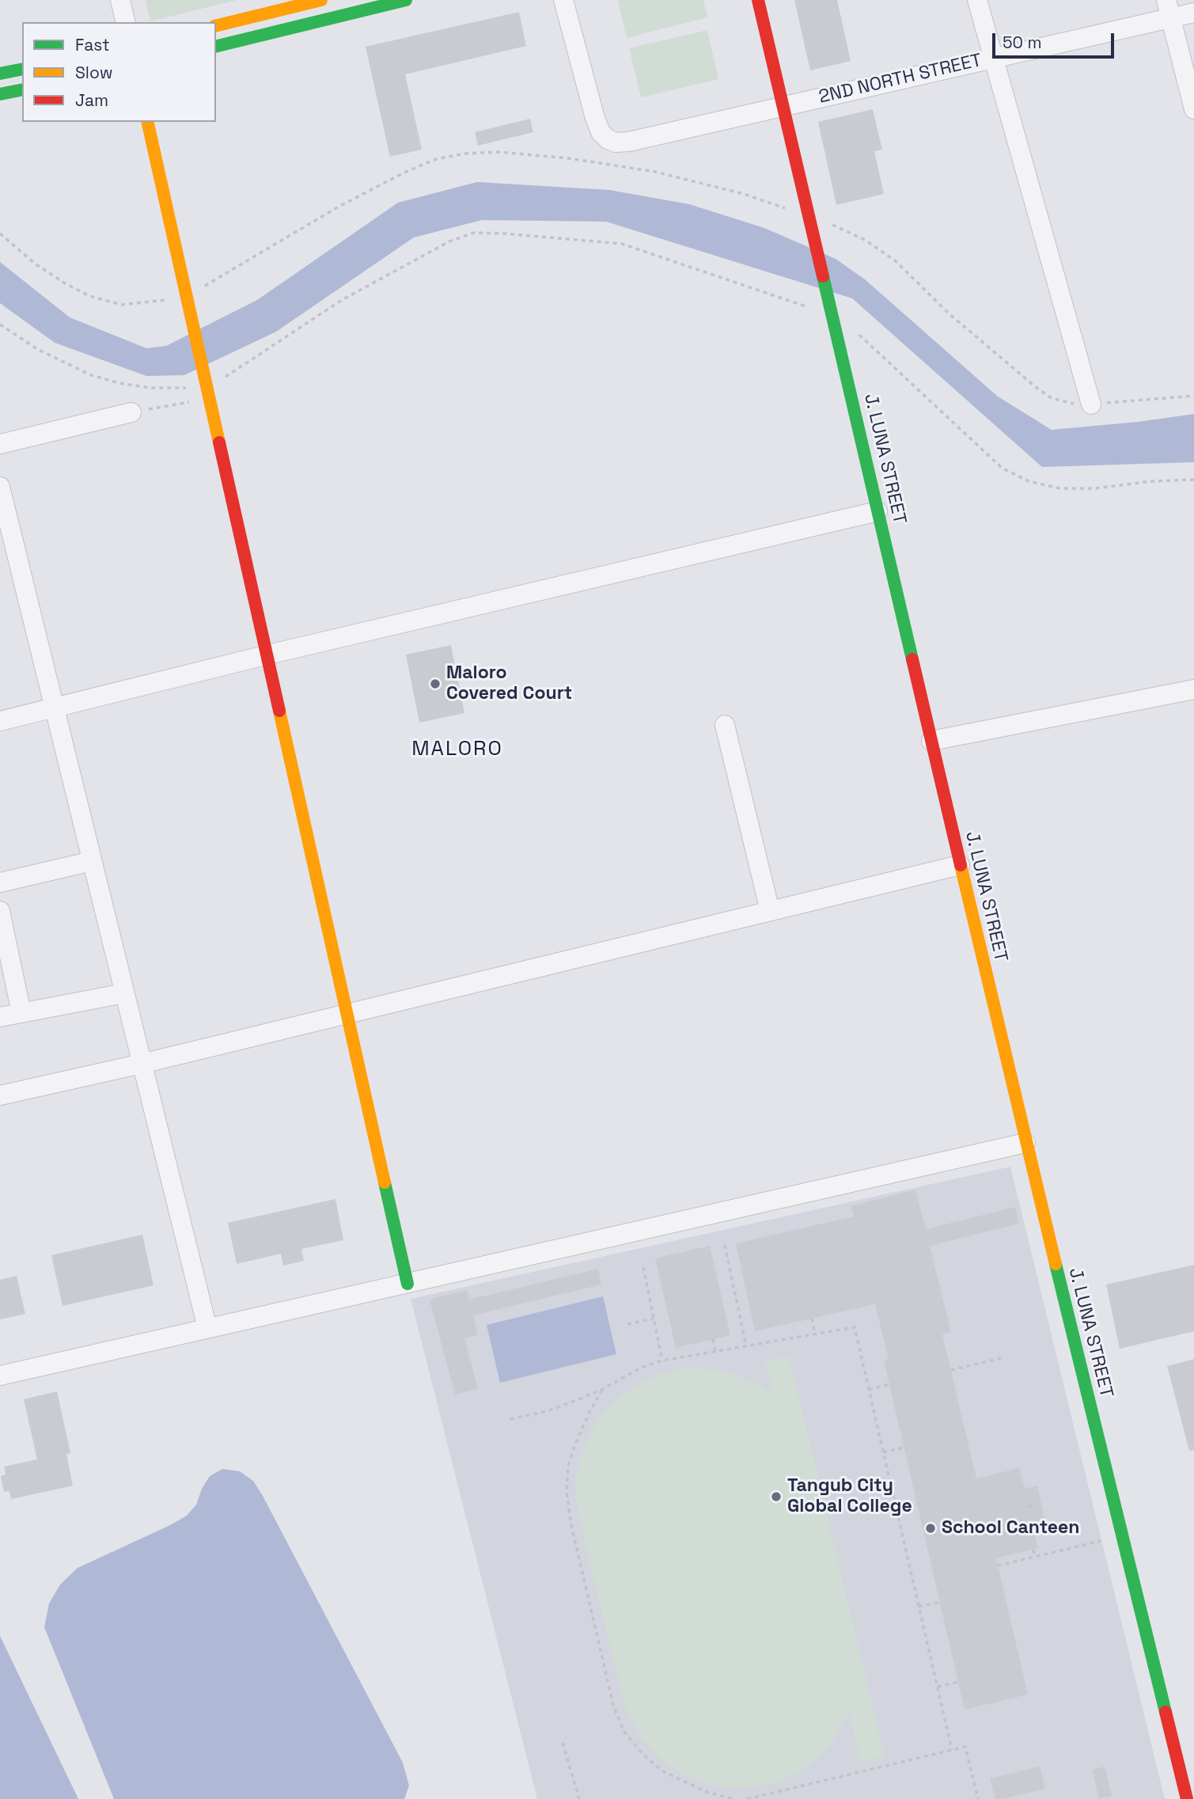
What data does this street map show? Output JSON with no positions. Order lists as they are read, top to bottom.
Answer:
{
  "streets": {
    "street": ["2ND NORTH STREET", "J. LUNA STREET"]
  },
  "crossings": [
    ["2ND NORTH STREET", "J. LUNA STREET"]
  ],
  "districts": ["MALORO"],
  "places": ["Maloro Covered Court", "Tangub City Global College", "School Canteen"],
  "legend": ["Fast", "Slow", "Jam"],
  "scale_bar": "50 m"
}
